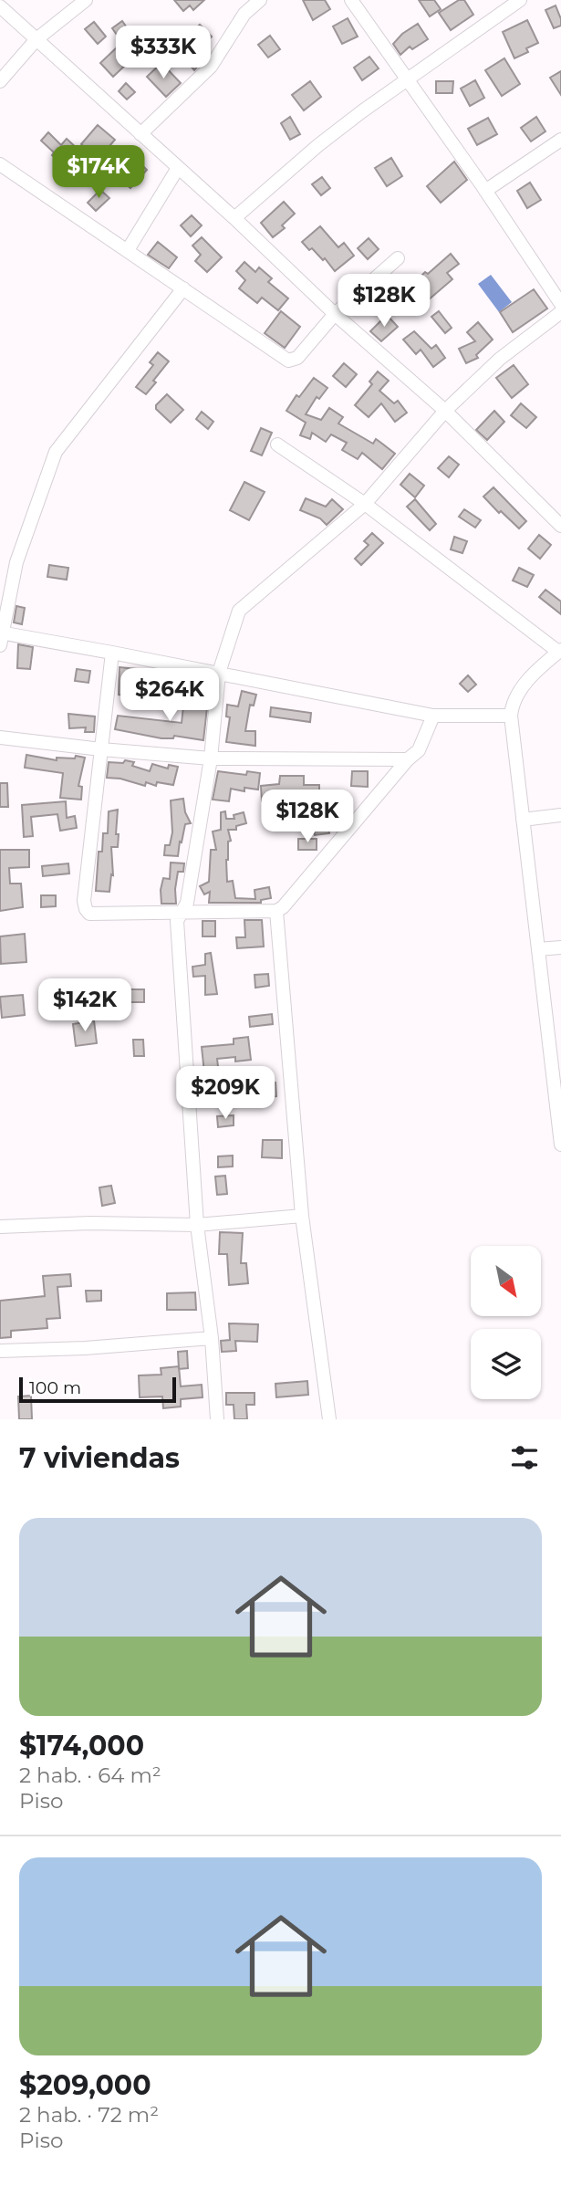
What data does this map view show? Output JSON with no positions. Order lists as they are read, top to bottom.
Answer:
{
  "scale_bar": "100 m",
  "north": "bottom right",
  "page": {
    "price": [
      "$333K",
      "$174K",
      "$128K",
      "$264K",
      "$128K",
      "$142K",
      "$209K"
    ],
    "scale": "100 m",
    "heading": "7 viviendas",
    "list": [
      {
        "name": "$174,000",
        "note": "2 hab. · 64 m² · Piso"
      },
      {
        "name": "$209,000",
        "note": "2 hab. · 72 m² · Piso"
      }
    ]
  }
}
